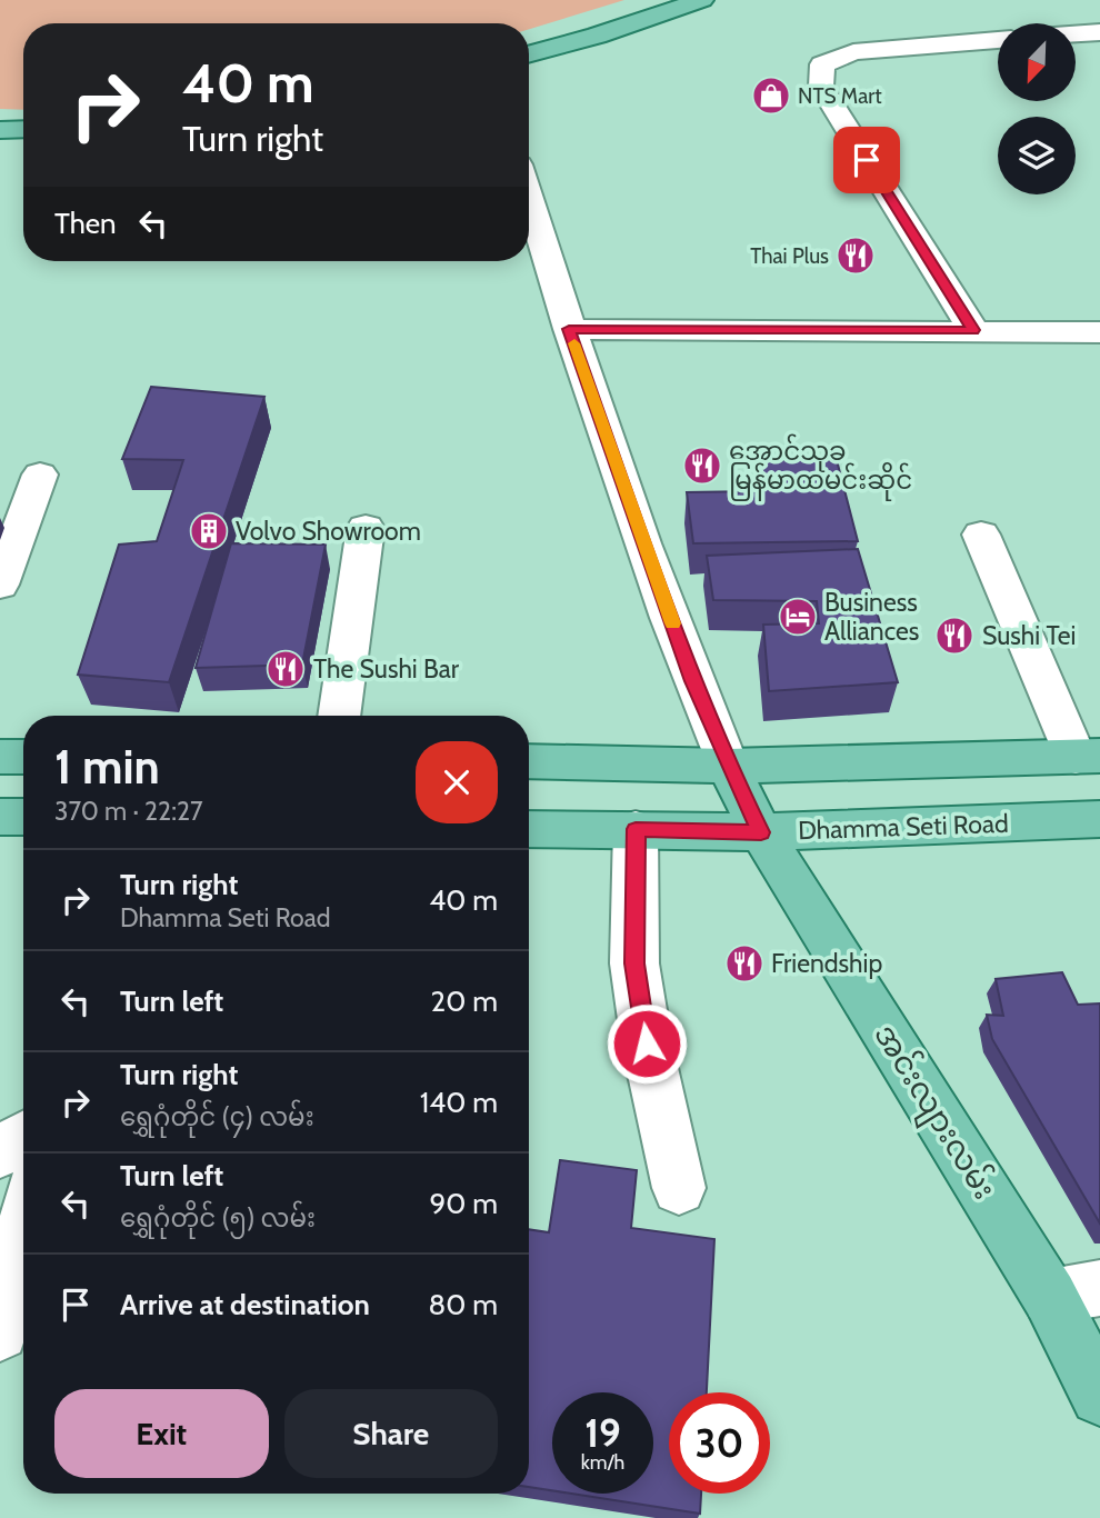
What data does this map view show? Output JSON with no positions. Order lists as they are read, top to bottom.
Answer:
{
  "streets": {
    "main road": ["Dhamma Seti Road", "အင်းလျားလမ်း"]
  },
  "crossings": [
    ["Dhamma Seti Road", "အင်းလျားလမ်း"]
  ],
  "places": {
    "shop": ["NTS Mart"],
    "restaurant": [
      "Thai Plus",
      "အောင်သုခ မြန်မာထမင်းဆိုင်",
      "Sushi Tei",
      "The Sushi Bar",
      "Friendship"
    ],
    "building": ["Volvo Showroom"],
    "hotel": ["Business Alliances"]
  },
  "north": "bottom left",
  "page": {
    "turn": ["40 m", "Turn right"],
    "then": "Then",
    "heading": ["1 min", "370 m · 22:27"],
    "list": [
      {
        "name": "Turn right",
        "note": "Dhamma Seti Road",
        "value": "40 m"
      },
      {
        "name": "Turn left",
        "value": "20 m"
      },
      {
        "name": "Turn right",
        "note": "ရွှေဂုံတိုင် (၄) လမ်း",
        "value": "140 m"
      },
      {
        "name": "Turn left",
        "note": "ရွှေဂုံတိုင် (၅) လမ်း",
        "value": "90 m"
      },
      {
        "name": "Arrive at destination",
        "value": "80 m"
      }
    ],
    "buttons": ["Exit", "Share"],
    "speed": "19 km/h",
    "limit": "30"
  }
}
